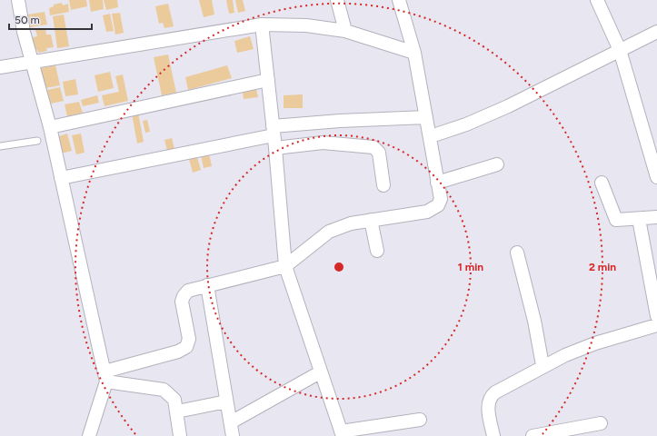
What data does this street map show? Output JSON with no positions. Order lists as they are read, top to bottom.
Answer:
{
  "scale_bar": "50 m",
  "rings": ["1 min", "2 min"]
}
